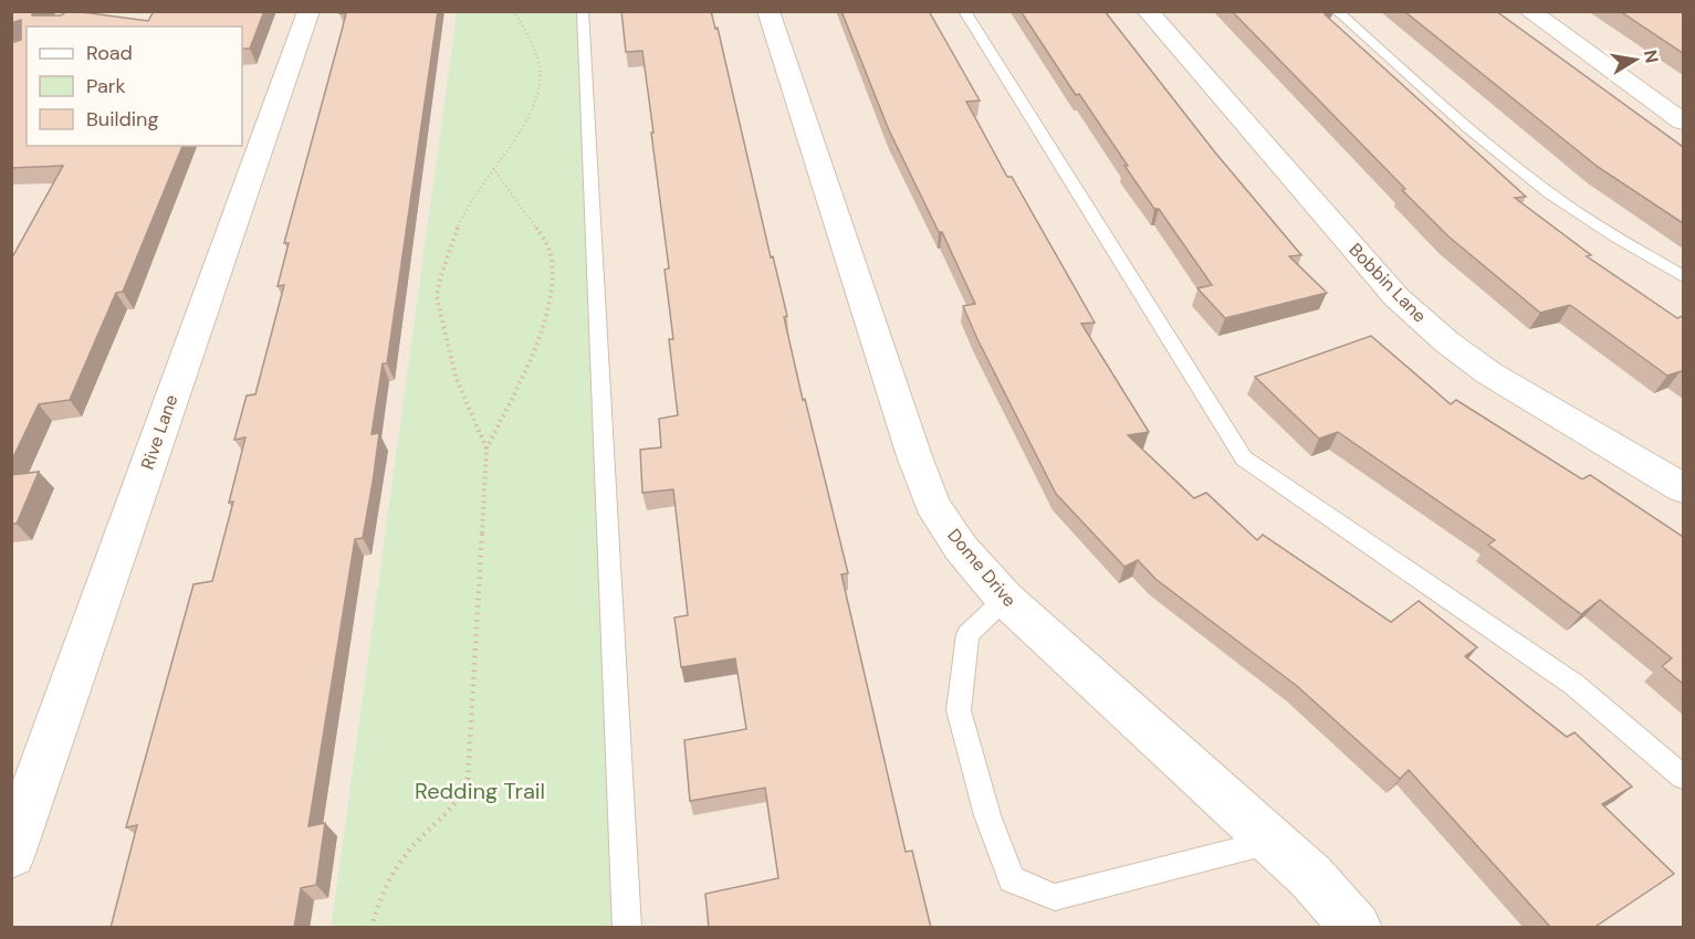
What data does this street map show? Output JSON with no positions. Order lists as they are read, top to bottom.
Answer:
{
  "streets": {
    "street": ["Bobbin Lane", "Rive Lane", "Dome Drive"]
  },
  "parks": ["Redding Trail"],
  "legend": ["Road", "Park", "Building"],
  "north": "right"
}
